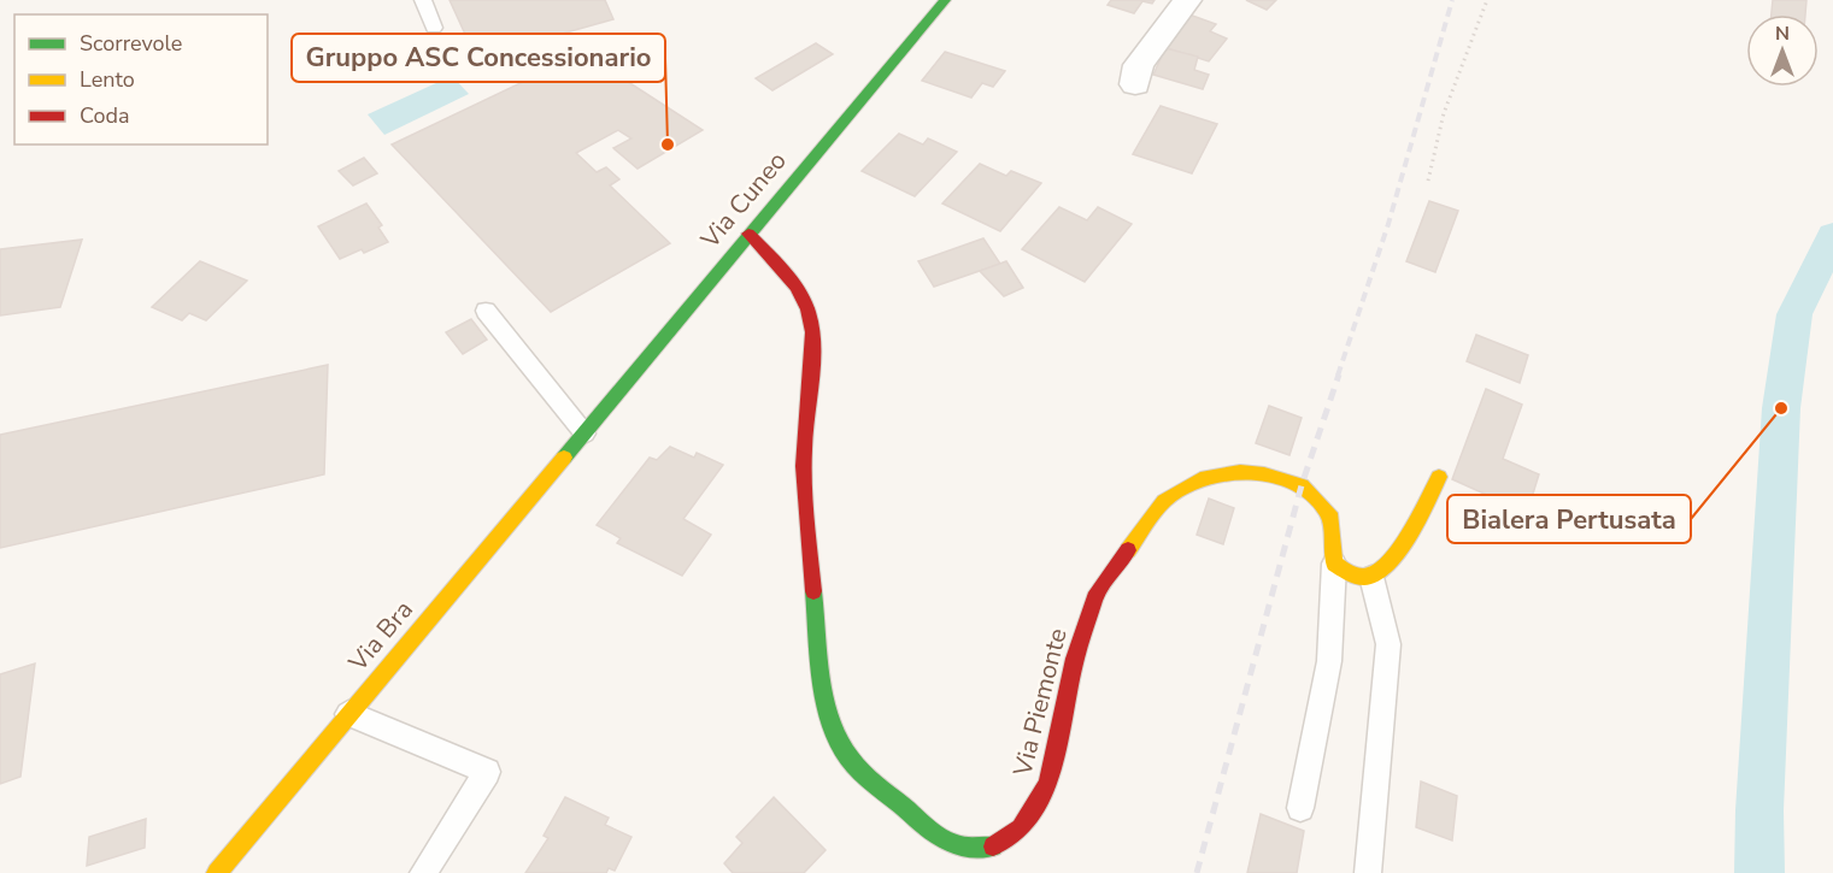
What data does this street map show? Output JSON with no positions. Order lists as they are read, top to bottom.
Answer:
{
  "streets": {
    "street": ["Via Cuneo", "Via Bra", "Via Piemonte"]
  },
  "crossings": [
    ["Via Cuneo", "Via Bra"],
    ["Via Cuneo", "Via Piemonte"]
  ],
  "places": ["Gruppo ASC Concessionario", "Bialera Pertusata"],
  "legend": ["Scorrevole", "Lento", "Coda"],
  "north": "top"
}
